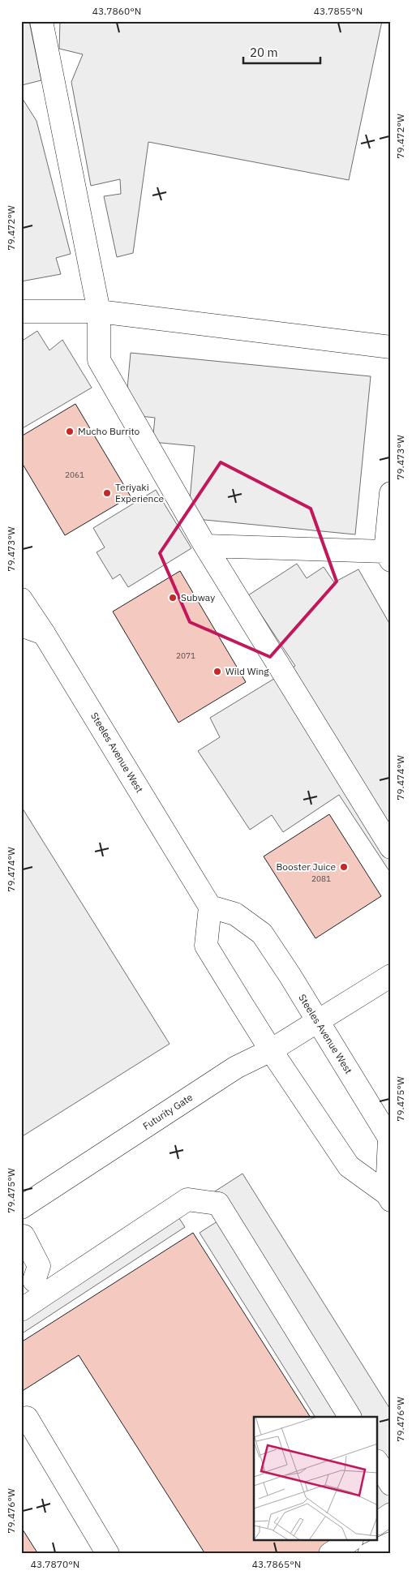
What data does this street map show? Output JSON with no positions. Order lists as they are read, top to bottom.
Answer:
{
  "streets": {
    "main road": ["Steeles Avenue West", "Futurity Gate"]
  },
  "crossings": [
    ["Steeles Avenue West", "Futurity Gate"]
  ],
  "places": [
    "Mucho Burrito",
    "Teriyaki Experience",
    "Subway",
    "Wild Wing",
    "Booster Juice"
  ],
  "house_numbers": ["2061", "2071", "2081"],
  "scale_bar": "20 m",
  "coordinates": [
    "43.7860°N",
    "43.7855°N",
    "79.472°W",
    "79.473°W",
    "79.474°W",
    "79.475°W",
    "79.476°W",
    "43.7870°N",
    "43.7865°N"
  ]
}
